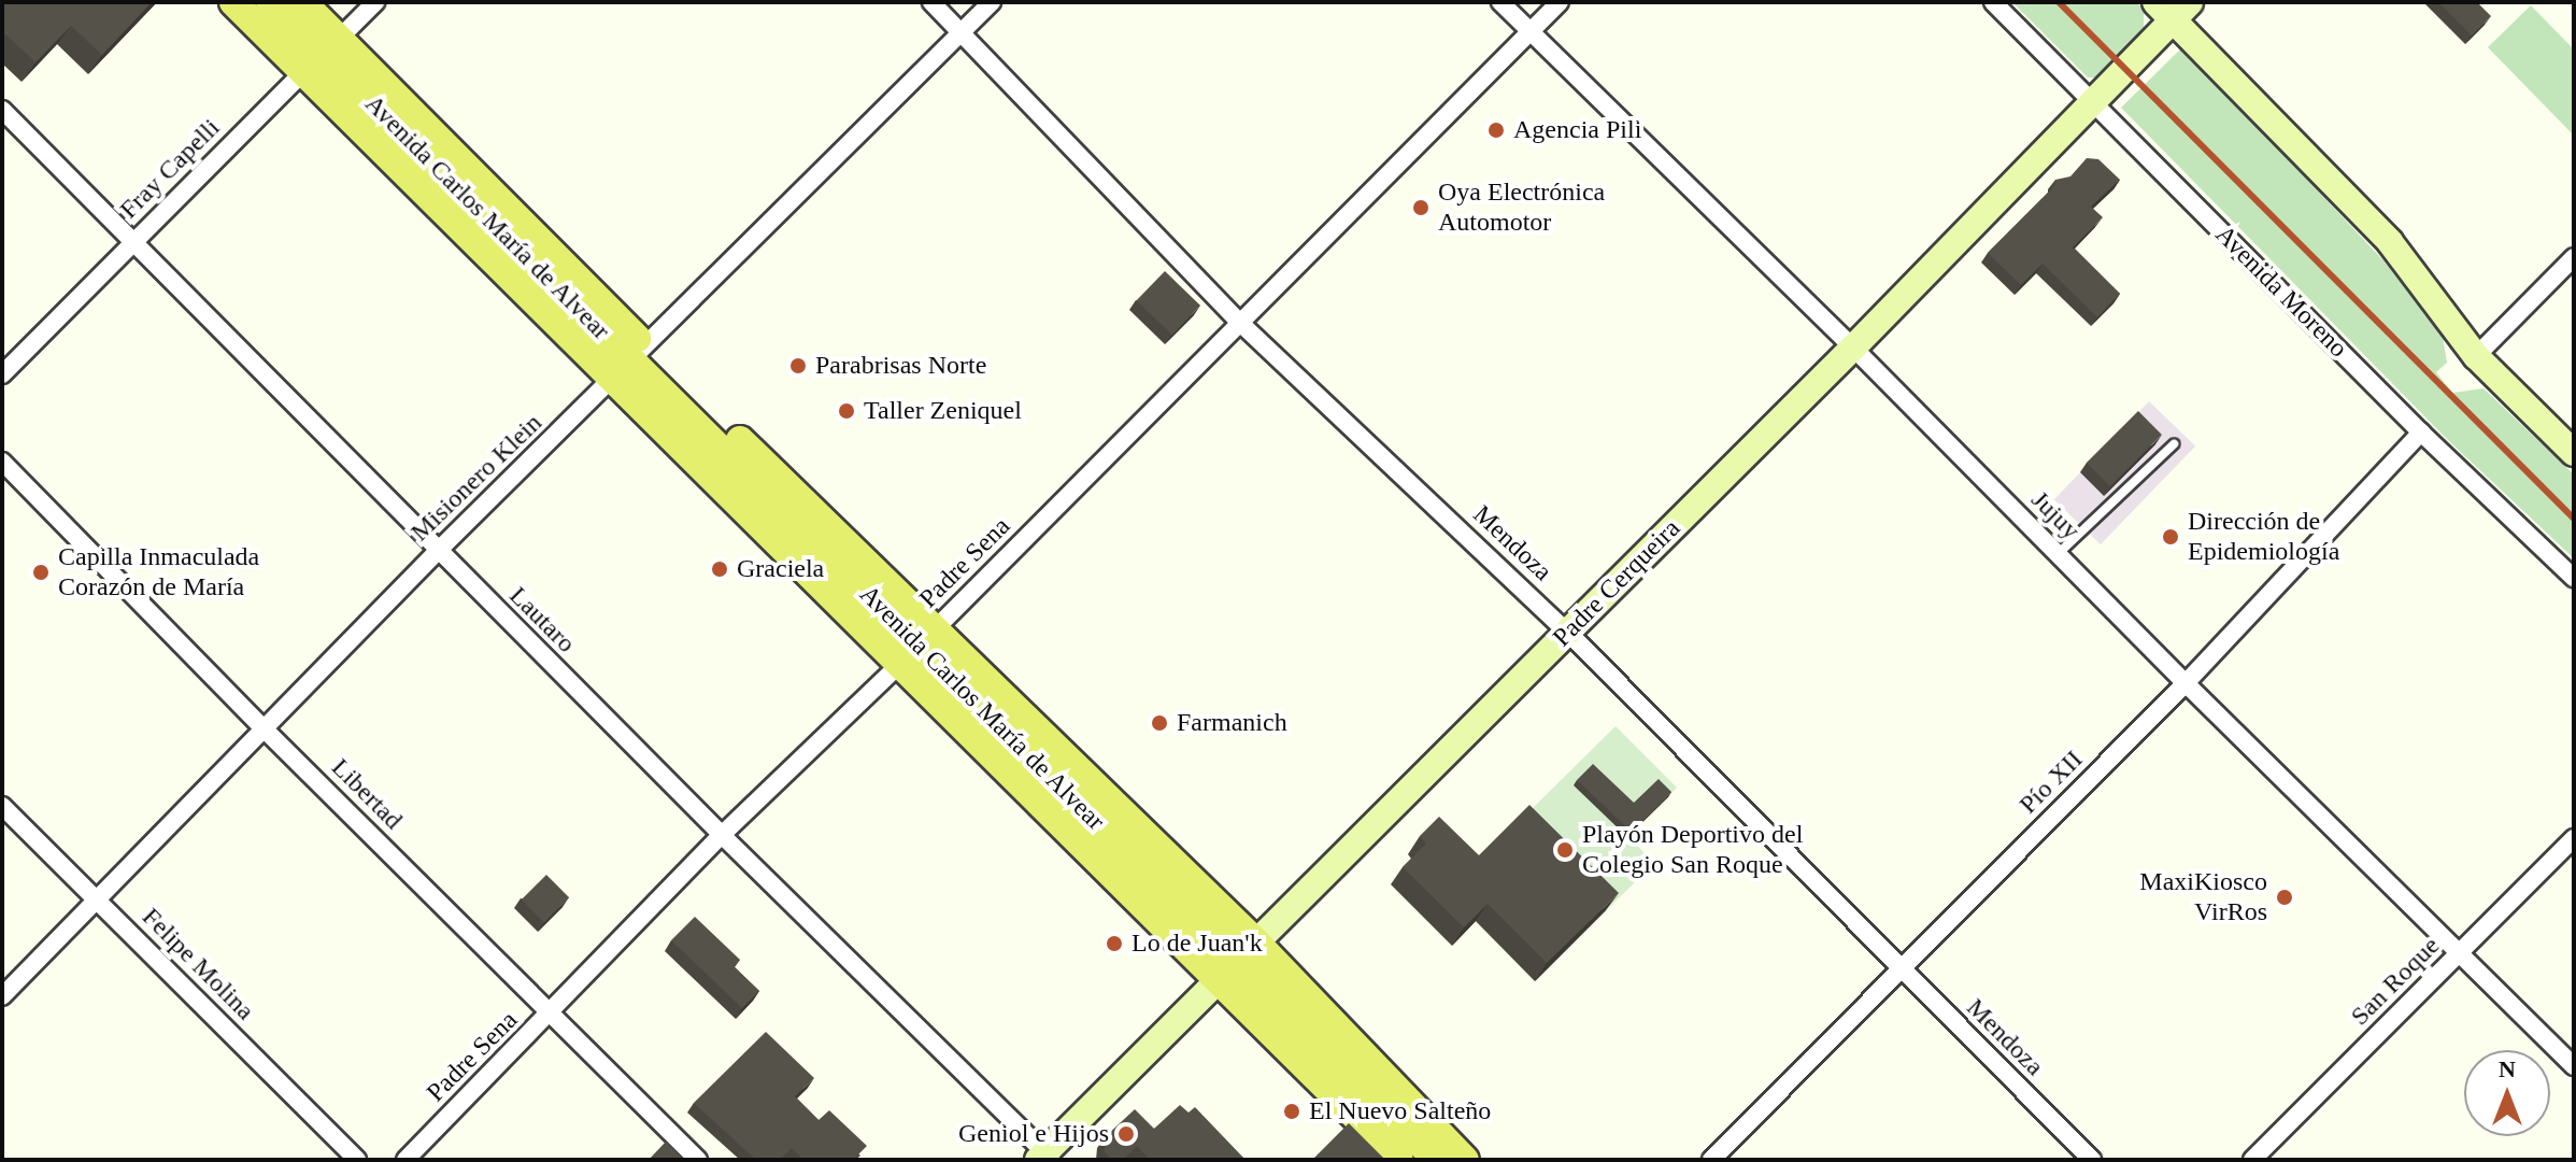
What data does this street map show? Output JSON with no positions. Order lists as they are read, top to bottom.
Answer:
{
  "streets": {
    "main road": ["Avenida Carlos María de Alvear"],
    "street": [
      "Fray Capelli",
      "Avenida Moreno",
      "Misionero Klein",
      "Jujuy",
      "Mendoza",
      "Padre Sena",
      "Padre Cerqueira",
      "Lautaro",
      "Pío XII",
      "Libertad",
      "Felipe Molina",
      "San Roque"
    ]
  },
  "crossings": [
    ["Fray Capelli", "Avenida Carlos María de Alvear"],
    ["Fray Capelli", "Lautaro"],
    ["Avenida Carlos María de Alvear", "Misionero Klein"],
    ["Avenida Carlos María de Alvear", "Padre Sena"],
    ["Avenida Carlos María de Alvear", "Padre Cerqueira"],
    ["Avenida Moreno", "Padre Cerqueira"],
    ["Avenida Moreno", "Pío XII"],
    ["Misionero Klein", "Mendoza"],
    ["Misionero Klein", "Lautaro"],
    ["Misionero Klein", "Libertad"],
    ["Misionero Klein", "Felipe Molina"],
    ["Jujuy", "Padre Sena"],
    ["Jujuy", "Padre Cerqueira"],
    ["Jujuy", "Pío XII"],
    ["Jujuy", "San Roque"],
    ["Mendoza", "Padre Sena"],
    ["Mendoza", "Padre Cerqueira"],
    ["Mendoza", "Pío XII"],
    ["Padre Sena", "Lautaro"],
    ["Padre Sena", "Libertad"],
    ["Padre Cerqueira", "Lautaro"]
  ],
  "places": [
    "Agencia Pili",
    "Oya Electrónica Automotor",
    "Parabrisas Norte",
    "Taller Zeniquel",
    "Dirección de Epidemiología",
    "Graciela",
    "Capilla Inmaculada Corazón de María",
    "Farmanich",
    "Playón Deportivo del Colegio San Roque",
    "MaxiKiosco VirRos",
    "Lo de Juan'k",
    "El Nuevo Salteño",
    "Geniol e Hijos"
  ],
  "north": "top"
}
